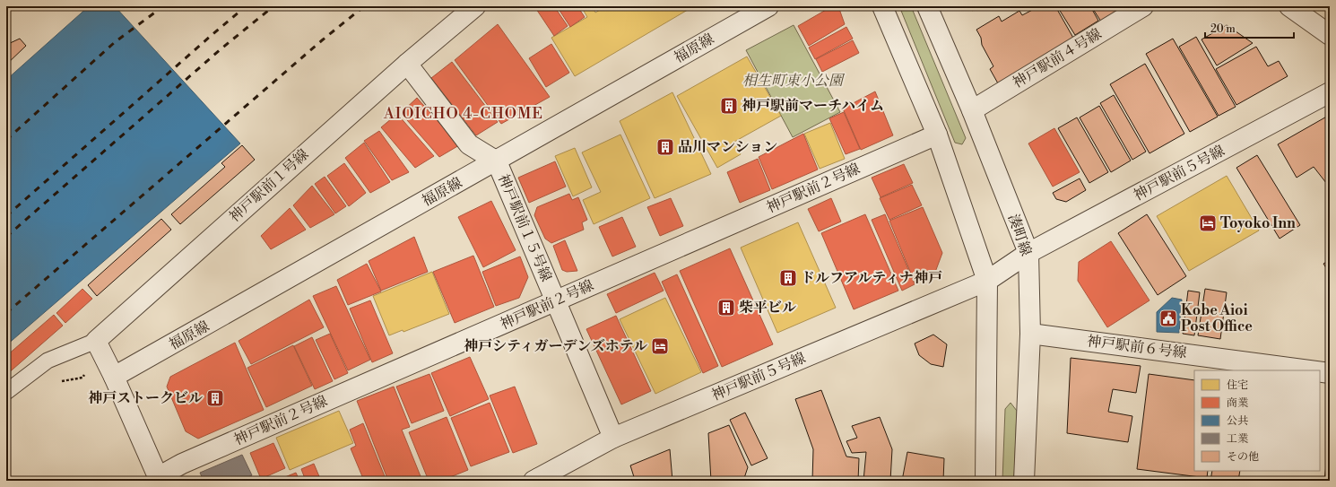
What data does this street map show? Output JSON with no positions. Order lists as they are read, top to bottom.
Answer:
{
  "streets": {
    "street": [
      "福原線",
      "神戸駅前４号線",
      "神戸駅前５号線",
      "神戸駅前１号線",
      "神戸駅前２号線",
      "神戸駅前１５号線",
      "湊町線",
      "神戸駅前６号線"
    ]
  },
  "crossings": [
    ["福原線", "神戸駅前１５号線"],
    ["神戸駅前４号線", "湊町線"],
    ["神戸駅前５号線", "神戸駅前１５号線"],
    ["神戸駅前５号線", "湊町線"],
    ["神戸駅前１号線", "神戸駅前１５号線"],
    ["神戸駅前２号線", "神戸駅前１５号線"],
    ["湊町線", "神戸駅前６号線"]
  ],
  "districts": ["AIOICHO 4-CHOME"],
  "parks": ["相生町東小公園"],
  "places": {
    "building": [
      "神戸駅前マーチハイム",
      "品川マンション",
      "ドルフアルティナ神戸",
      "柴平ビル",
      "神戸ストークビル"
    ],
    "hotel": ["Toyoko Inn", "神戸シティガーデンズホテル"],
    "public building": ["Kobe Aioi Post Office"]
  },
  "legend": [
    "住宅",
    "商業",
    "公共",
    "工業",
    "その他"
  ],
  "scale_bar": "20 m"
}
